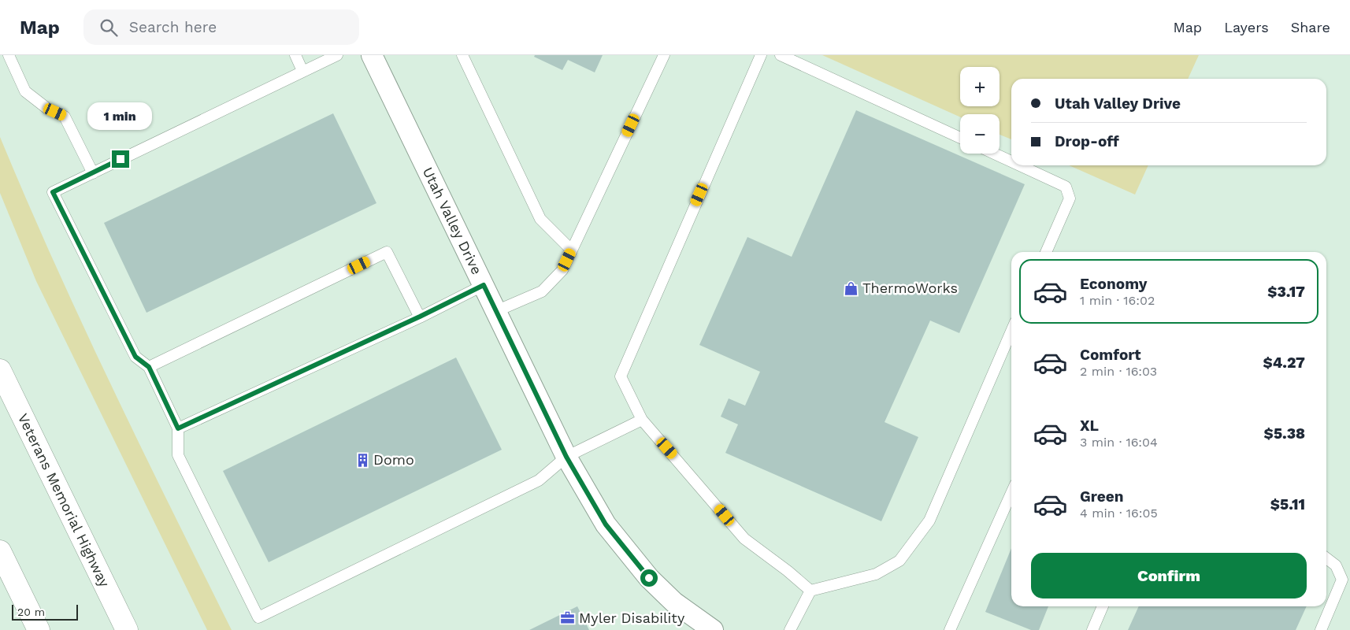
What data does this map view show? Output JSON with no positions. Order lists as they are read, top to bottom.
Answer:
{
  "streets": {
    "highway": ["Veterans Memorial Highway"],
    "street": ["Utah Valley Drive"]
  },
  "places": {
    "shop": ["ThermoWorks"],
    "building": ["Domo"],
    "office": ["Myler Disability"]
  },
  "scale_bar": "20 m",
  "page": {
    "header": "Map",
    "search": "Search here",
    "nav": ["Map", "Layers", "Share"],
    "map_buttons": ["+", "−"],
    "banner": ["Utah Valley Drive", "Drop-off"],
    "bubble": "1 min",
    "list": [
      {
        "name": "Economy",
        "note": "1 min · 16:02",
        "value": "$3.17"
      },
      {
        "name": "Comfort",
        "note": "2 min · 16:03",
        "value": "$4.27"
      },
      {
        "name": "XL",
        "note": "3 min · 16:04",
        "value": "$5.38"
      },
      {
        "name": "Green",
        "note": "4 min · 16:05",
        "value": "$5.11"
      }
    ],
    "buttons": "Confirm",
    "scale": "20 m"
  }
}
